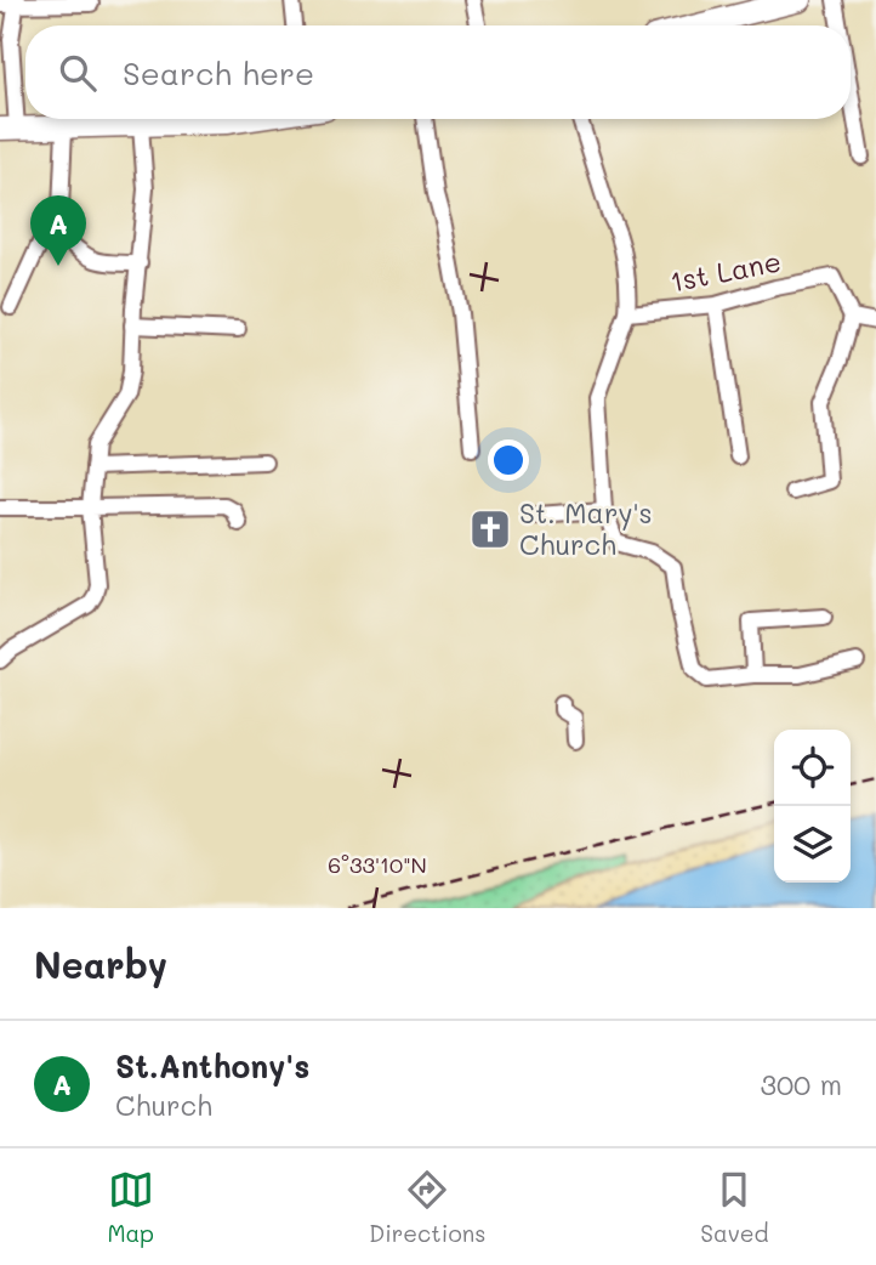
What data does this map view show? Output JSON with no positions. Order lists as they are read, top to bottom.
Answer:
{
  "streets": {
    "street": ["1st Lane"]
  },
  "places": {
    "church": ["St. Mary's Church"]
  },
  "page": {
    "search": "Search here",
    "pins": "A",
    "heading": "Nearby",
    "list": [
      {
        "mark": "A",
        "name": "St.Anthony's",
        "note": "Church",
        "value": "300 m"
      }
    ],
    "nav": ["Map", "Directions", "Saved"]
  },
  "coordinates": ["6°33'10\"N"]
}
